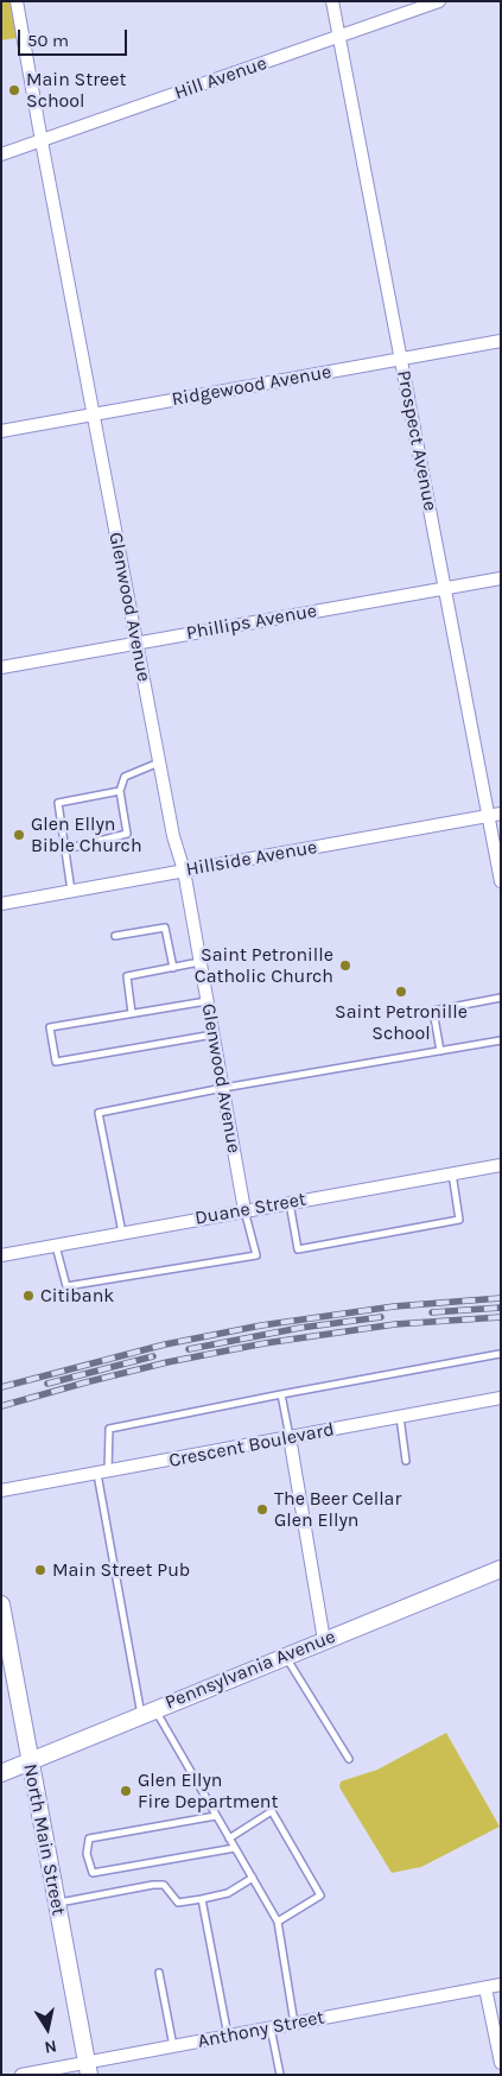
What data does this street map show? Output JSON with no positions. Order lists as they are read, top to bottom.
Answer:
{
  "streets": {
    "street": [
      "Hill Avenue",
      "Ridgewood Avenue",
      "Prospect Avenue",
      "Glenwood Avenue",
      "Phillips Avenue",
      "Hillside Avenue",
      "Duane Street",
      "Crescent Boulevard",
      "Pennsylvania Avenue",
      "North Main Street",
      "Anthony Street"
    ]
  },
  "crossings": [
    ["Hill Avenue", "Prospect Avenue"],
    ["Hill Avenue", "Glenwood Avenue"],
    ["Ridgewood Avenue", "Prospect Avenue"],
    ["Ridgewood Avenue", "Glenwood Avenue"],
    ["Prospect Avenue", "Phillips Avenue"],
    ["Prospect Avenue", "Hillside Avenue"],
    ["Glenwood Avenue", "Phillips Avenue"],
    ["Glenwood Avenue", "Hillside Avenue"],
    ["Glenwood Avenue", "Duane Street"],
    ["Pennsylvania Avenue", "North Main Street"],
    ["North Main Street", "Anthony Street"]
  ],
  "places": [
    "Main Street School",
    "Glen Ellyn Bible Church",
    "Saint Petronille Catholic Church",
    "Saint Petronille School",
    "Citibank",
    "The Beer Cellar Glen Ellyn",
    "Main Street Pub",
    "Glen Ellyn Fire Department"
  ],
  "scale_bar": "50 m",
  "north": "bottom"
}
